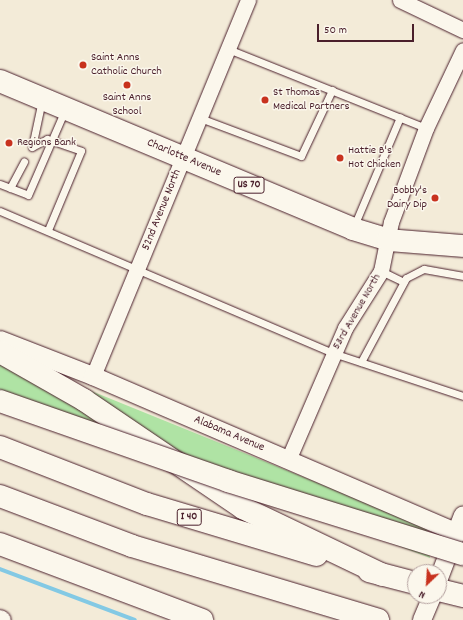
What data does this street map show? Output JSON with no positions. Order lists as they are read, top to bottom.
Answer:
{
  "streets": {
    "main road": ["Charlotte Avenue", "US 70", "I 40"],
    "street": ["52nd Avenue North", "53rd Avenue North", "Alabama Avenue"]
  },
  "crossings": [
    ["Charlotte Avenue", "52nd Avenue North"],
    ["Charlotte Avenue", "53rd Avenue North"],
    ["52nd Avenue North", "Alabama Avenue"],
    ["53rd Avenue North", "Alabama Avenue"]
  ],
  "places": [
    "Saint Anns Catholic Church",
    "Saint Anns School",
    "St Thomas Medical Partners",
    "Regions Bank",
    "Hattie B's Hot Chicken",
    "Bobby's Dairy Dip"
  ],
  "scale_bar": "50 m",
  "north": "bottom left"
}
